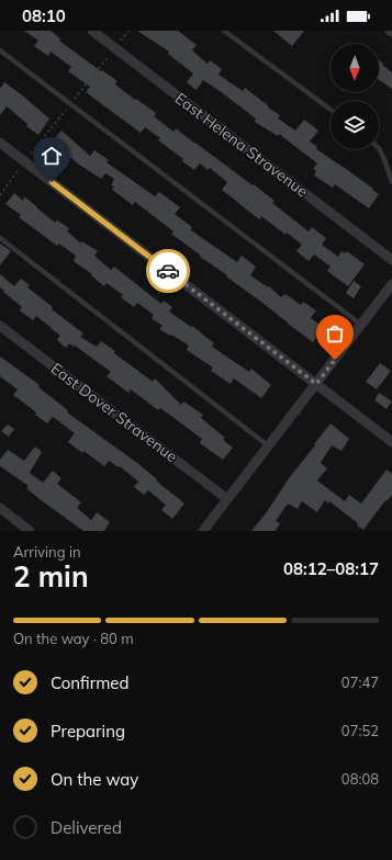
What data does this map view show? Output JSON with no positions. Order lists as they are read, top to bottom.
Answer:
{
  "streets": {
    "street": ["East Helena Stravenue", "East Dover Stravenue"]
  },
  "north": "bottom",
  "page": {
    "status": "08:10",
    "heading": ["2 min", "Arriving in", "08:12–08:17"],
    "bar": "On the way · 80 m",
    "list": [
      ["Confirmed", "07:47"],
      ["Preparing", "07:52"],
      ["On the way", "08:08"],
      "Delivered"
    ]
  }
}
